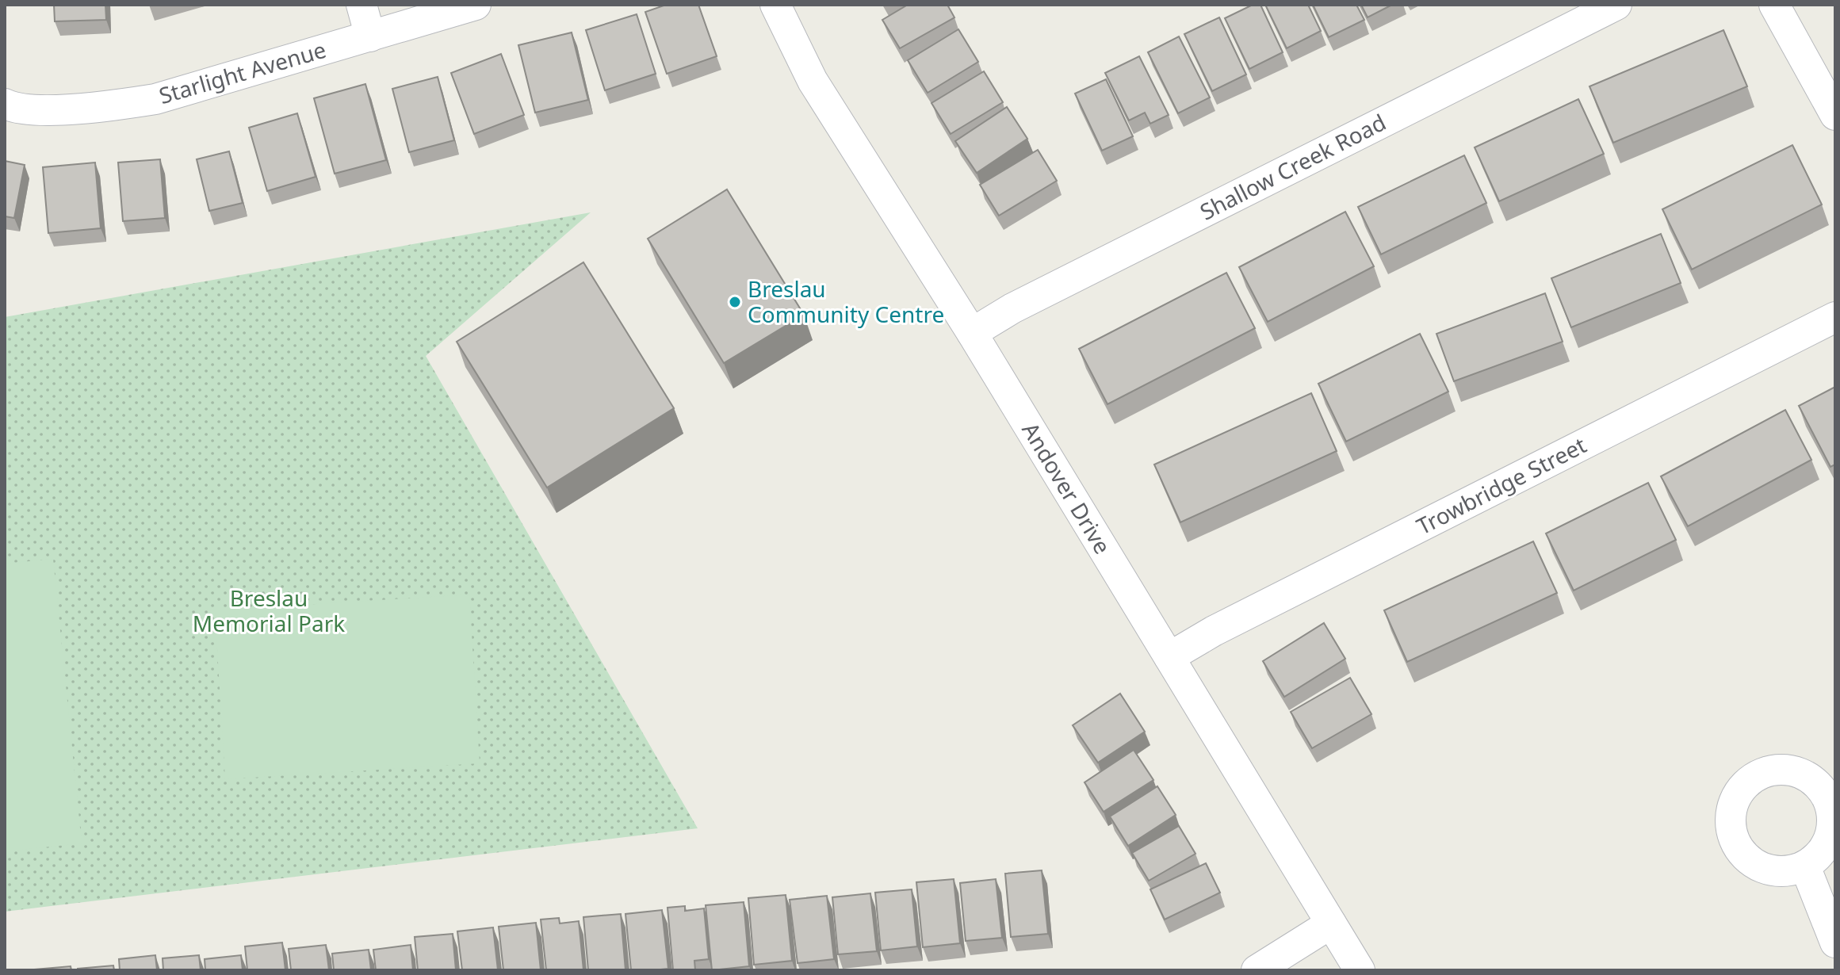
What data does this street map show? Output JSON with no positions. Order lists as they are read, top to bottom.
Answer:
{
  "streets": {
    "street": [
      "Starlight Avenue",
      "Shallow Creek Road",
      "Trowbridge Street",
      "Andover Drive"
    ]
  },
  "crossings": [
    ["Shallow Creek Road", "Andover Drive"],
    ["Trowbridge Street", "Andover Drive"]
  ],
  "parks": ["Breslau Memorial Park"],
  "places": ["Breslau Community Centre"]
}
